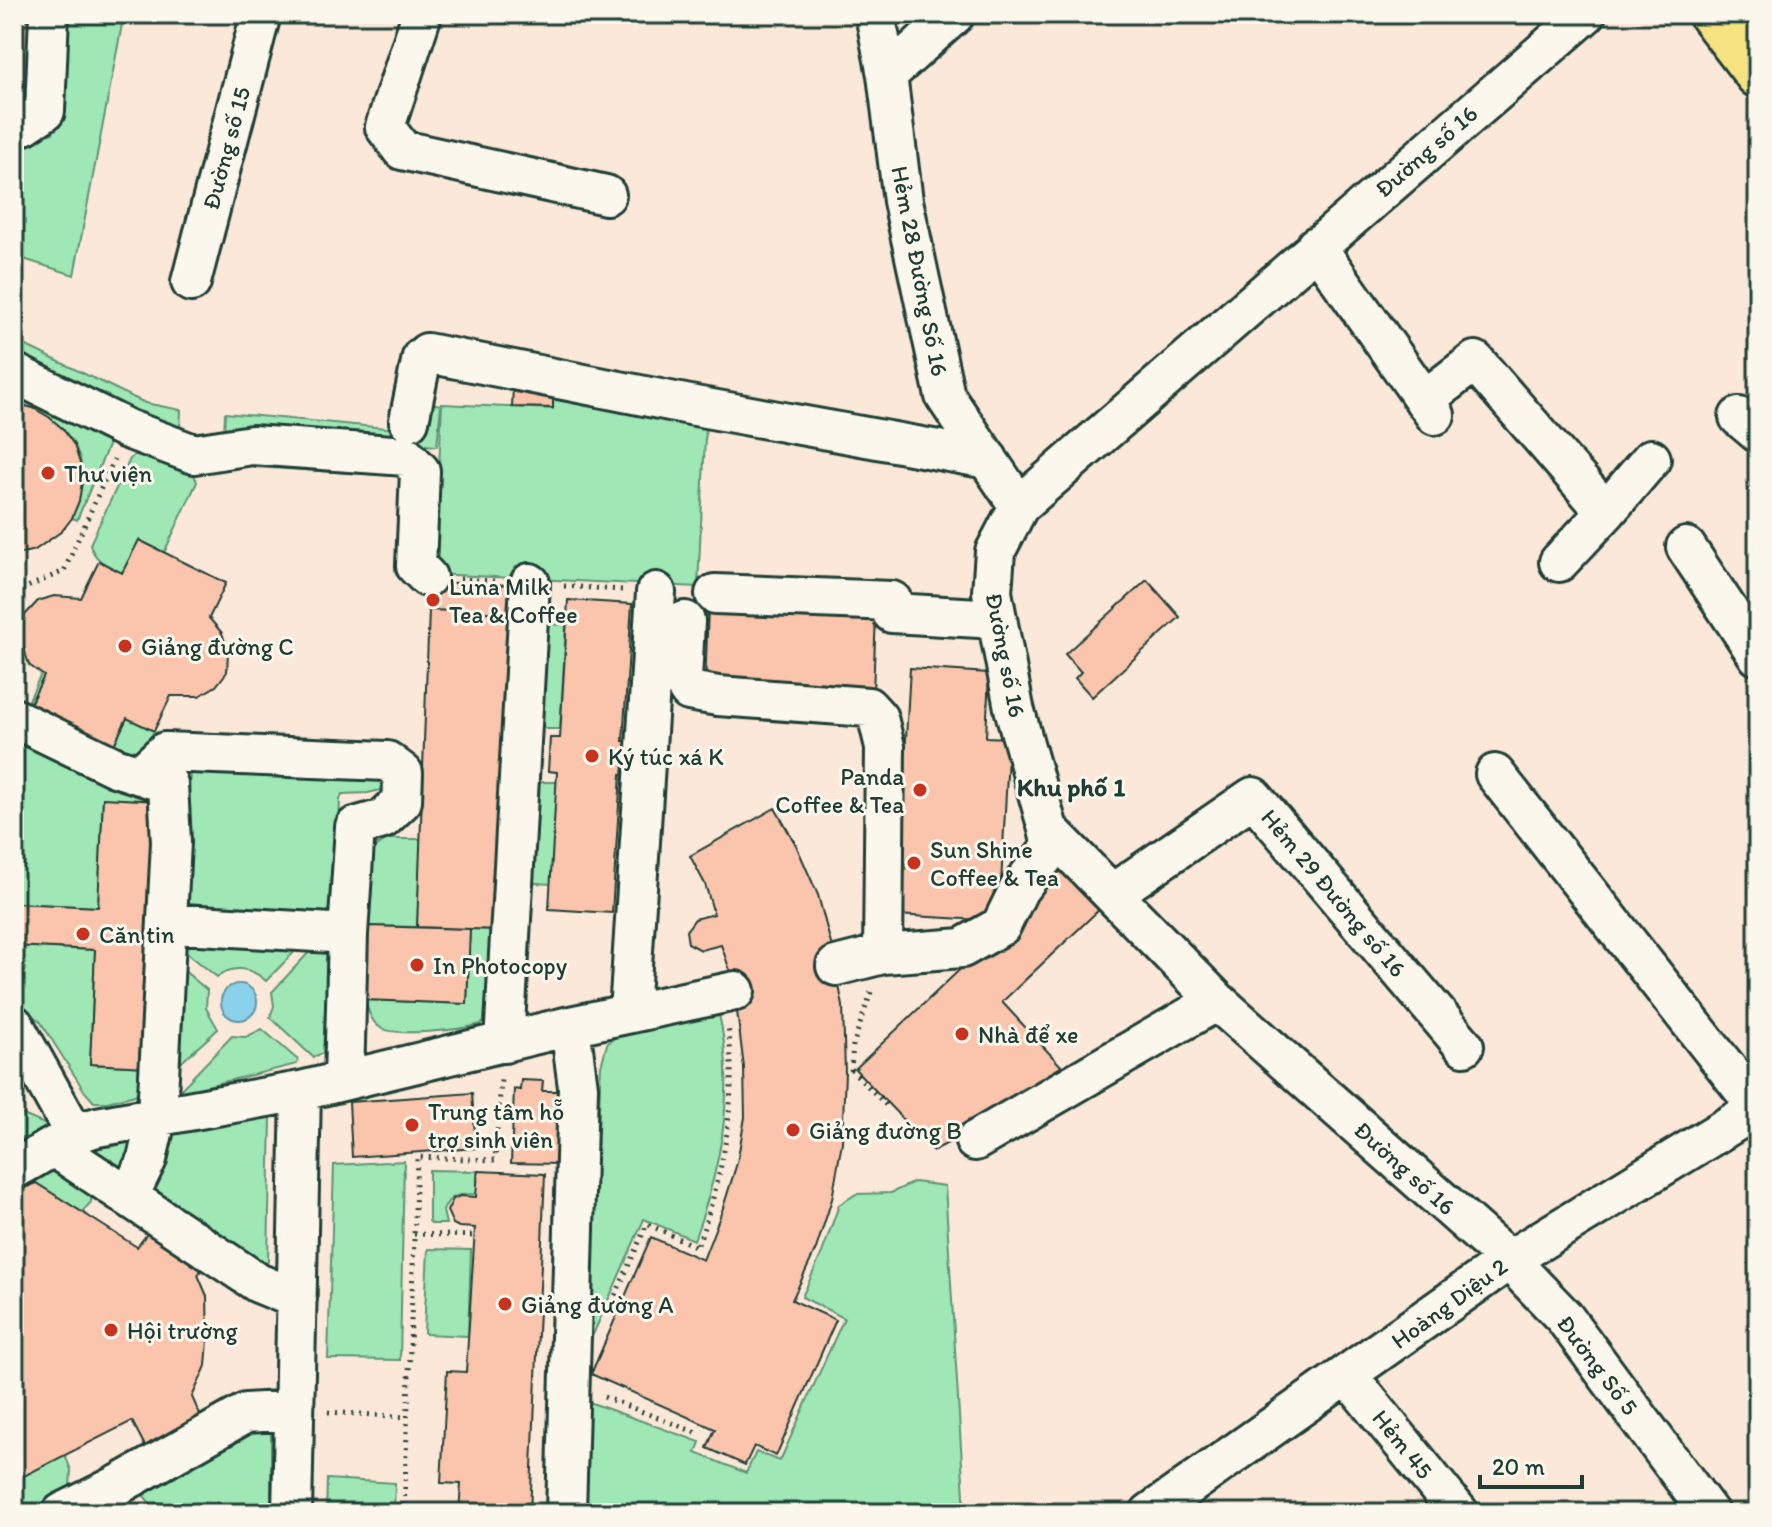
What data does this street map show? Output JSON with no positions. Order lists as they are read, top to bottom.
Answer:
{
  "streets": {
    "street": [
      "Đường số 15",
      "Đường số 16",
      "Hẻm 28 Đường Số 16",
      "Hẻm 29 Đường số 16",
      "Hoàng Diệu 2",
      "Đường Số 5",
      "Hẻm 45"
    ]
  },
  "crossings": [
    ["Đường số 16", "Hẻm 28 Đường Số 16"],
    ["Đường số 16", "Hẻm 29 Đường số 16"],
    ["Đường số 16", "Hoàng Diệu 2"],
    ["Đường số 16", "Đường Số 5"],
    ["Hoàng Diệu 2", "Đường Số 5"],
    ["Hoàng Diệu 2", "Hẻm 45"]
  ],
  "districts": ["Khu phố 1"],
  "places": [
    "Thư viện",
    "Luna Milk Tea & Coffee",
    "Giảng đường C",
    "Ký túc xá K",
    "Panda Coffee & Tea",
    "Sun Shine Coffee & Tea",
    "Căn tin",
    "In Photocopy",
    "Nhà để xe",
    "Trung tâm hỗ trợ sinh viên",
    "Giảng đường B",
    "Giảng đường A",
    "Hội trường"
  ],
  "scale_bar": "20 m"
}
